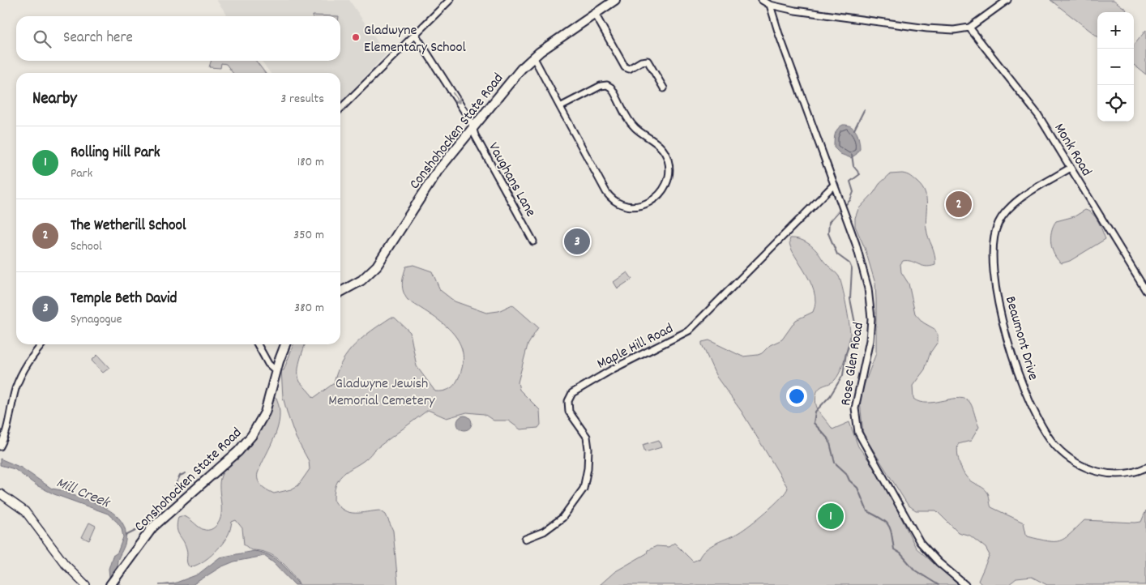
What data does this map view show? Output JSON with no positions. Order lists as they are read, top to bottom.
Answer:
{
  "streets": {
    "main road": ["Conshohocken State Road"],
    "street": [
      "Monk Road",
      "Vaughans Lane",
      "Beaumont Drive",
      "Maple Hill Road",
      "Rose Glen Road"
    ]
  },
  "crossings": [
    ["Conshohocken State Road", "Vaughans Lane"],
    ["Monk Road", "Beaumont Drive"],
    ["Maple Hill Road", "Rose Glen Road"]
  ],
  "one_way": ["Vaughans Lane"],
  "water": ["Mill Creek"],
  "parks": ["Gladwyne Jewish Memorial Cemetery"],
  "places": ["Gladwyne Elementary School"],
  "page": {
    "map_buttons": ["+", "−"],
    "search": "Search here",
    "heading": ["Nearby", "3 results"],
    "list": [
      {
        "mark": "1",
        "name": "Rolling Hill Park",
        "note": "Park",
        "value": "180 m"
      },
      {
        "mark": "2",
        "name": "The Wetherill School",
        "note": "School",
        "value": "350 m"
      },
      {
        "mark": "3",
        "name": "Temple Beth David",
        "note": "Synagogue",
        "value": "380 m"
      }
    ],
    "pins": ["2", "3", "1"]
  }
}
